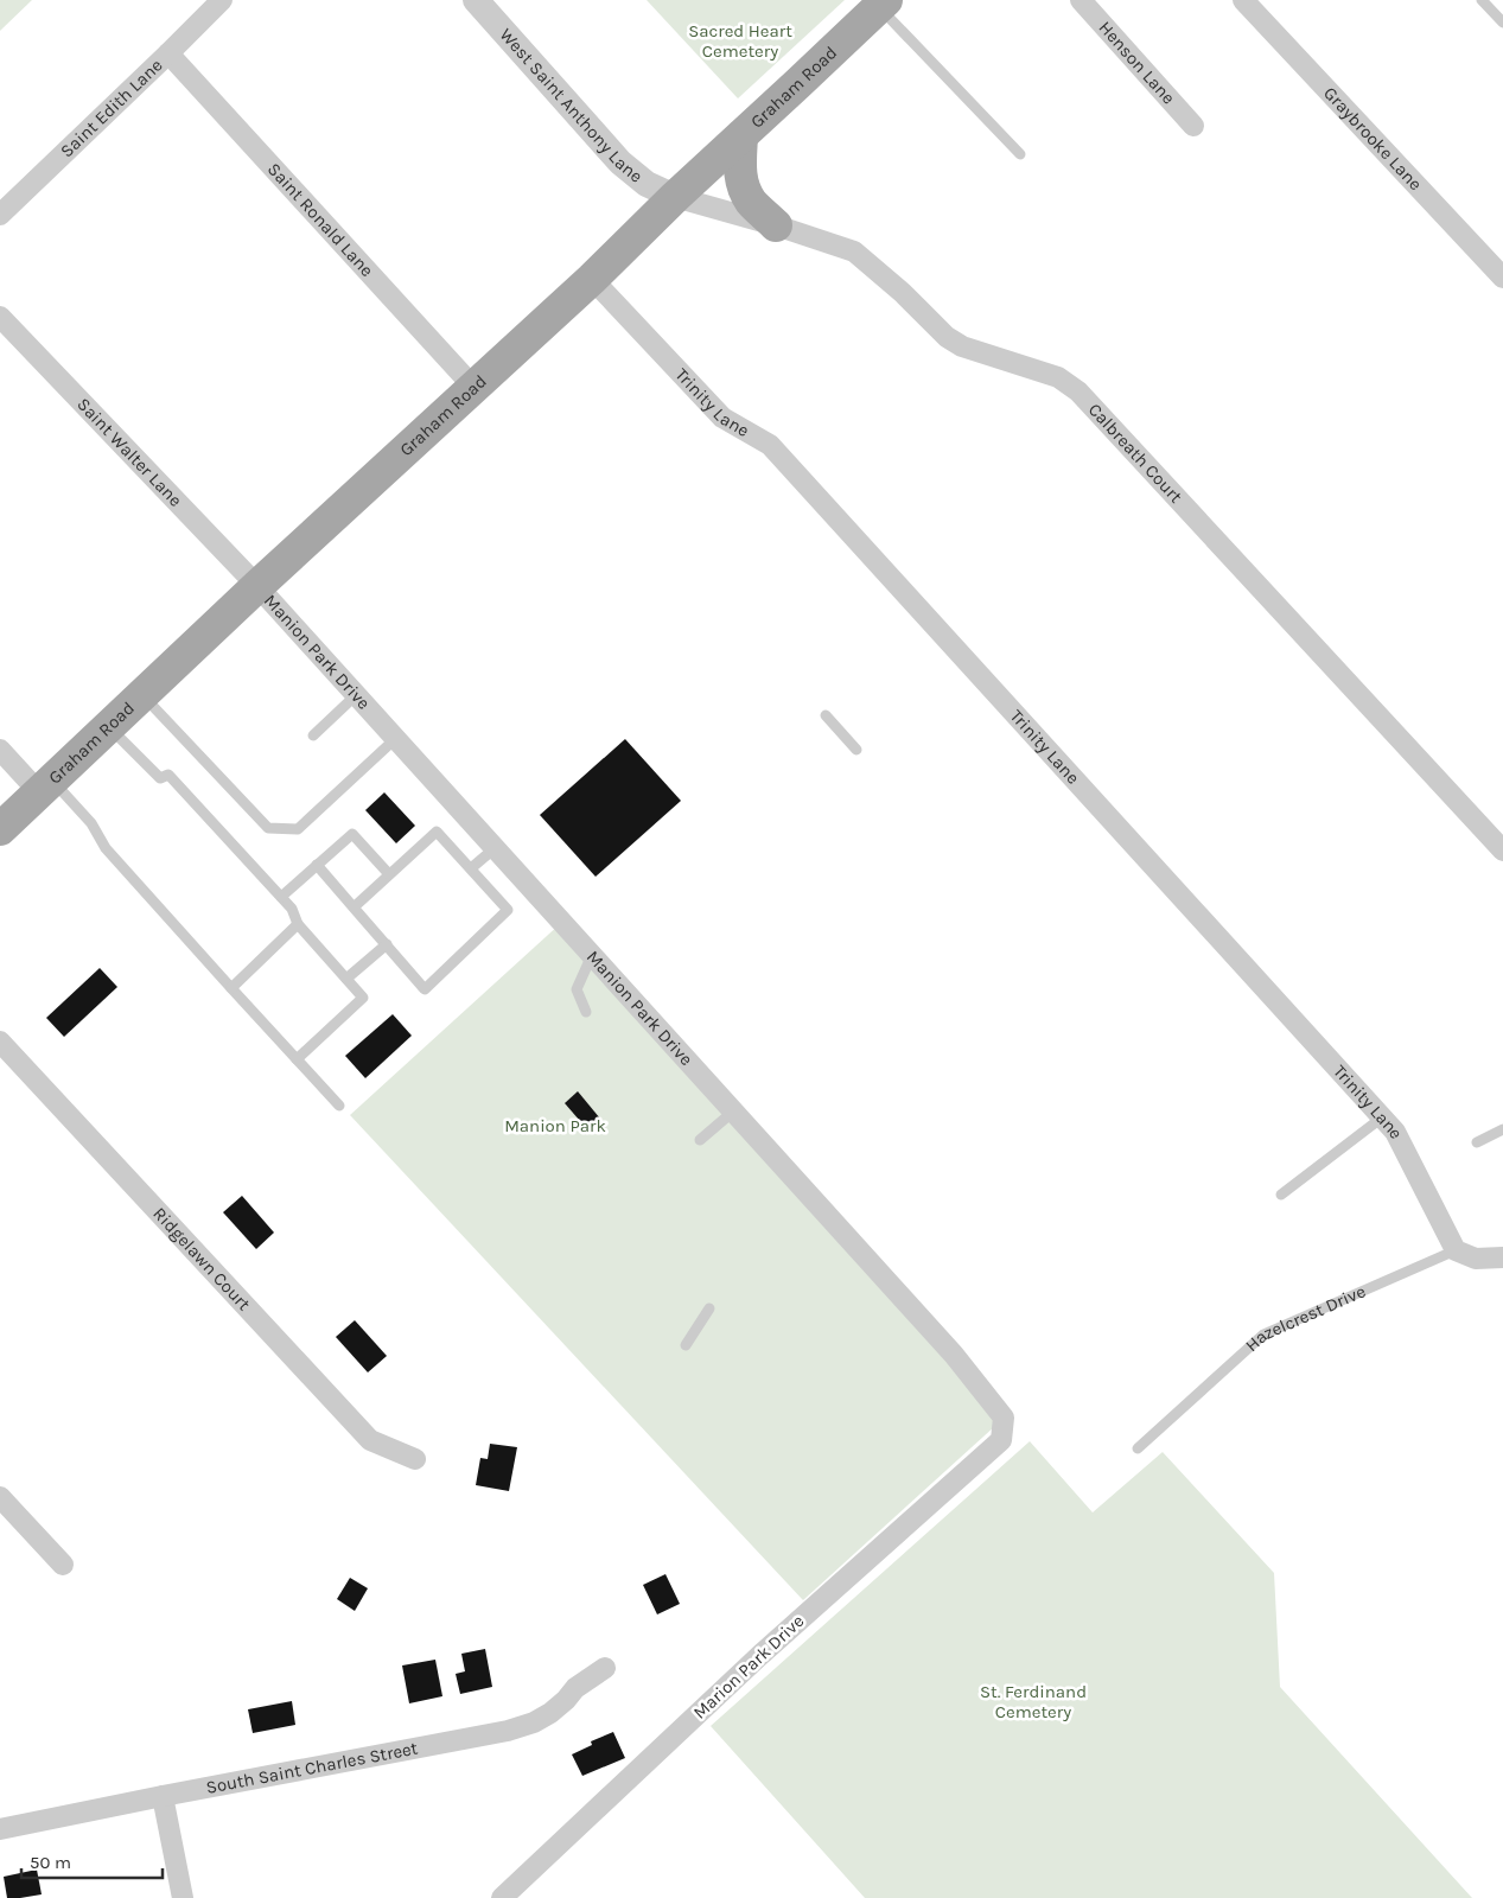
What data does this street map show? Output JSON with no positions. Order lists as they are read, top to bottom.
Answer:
{
  "streets": {
    "main road": ["Graham Road"],
    "street": [
      "Henson Lane",
      "West Saint Anthony Lane",
      "Saint Edith Lane",
      "Graybrooke Lane",
      "Saint Ronald Lane",
      "Trinity Lane",
      "Saint Walter Lane",
      "Calbreath Court",
      "Manion Park Drive",
      "Ridgelawn Court",
      "Marion Park Drive",
      "South Saint Charles Street"
    ],
    "lane": ["Hazelcrest Drive"]
  },
  "crossings": [
    ["Graham Road", "West Saint Anthony Lane"],
    ["Graham Road", "Saint Ronald Lane"],
    ["Graham Road", "Trinity Lane"],
    ["Graham Road", "Saint Walter Lane"],
    ["Graham Road", "Calbreath Court"],
    ["Graham Road", "Manion Park Drive"],
    ["West Saint Anthony Lane", "Calbreath Court"],
    ["Saint Edith Lane", "Saint Ronald Lane"],
    ["Trinity Lane", "Hazelcrest Drive"],
    ["Saint Walter Lane", "Manion Park Drive"],
    ["Manion Park Drive", "Marion Park Drive"]
  ],
  "parks": ["Sacred Heart Cemetery", "Manion Park", "St. Ferdinand Cemetery"],
  "scale_bar": "50 m"
}
